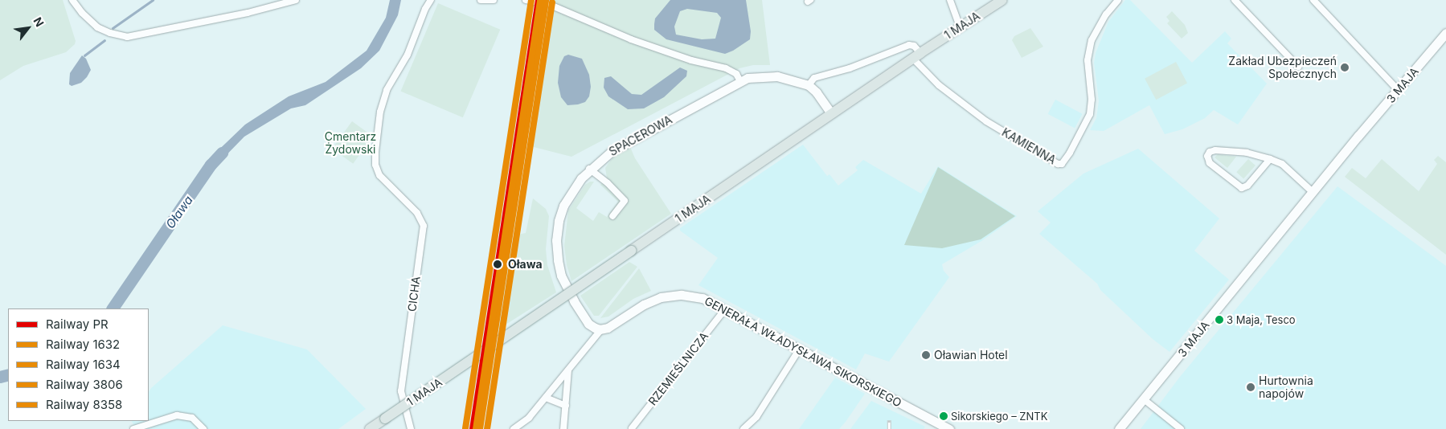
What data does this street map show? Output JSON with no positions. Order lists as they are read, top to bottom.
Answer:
{
  "streets": {
    "main road": ["1 MAJA"],
    "street": [
      "3 MAJA",
      "SPACEROWA",
      "KAMIENNA",
      "CICHA",
      "GENERAŁA WŁADYSŁAWA SIKORSKIEGO",
      "RZEMIEŚLNICZA"
    ]
  },
  "crossings": [
    ["1 MAJA", "KAMIENNA"],
    ["SPACEROWA", "GENERAŁA WŁADYSŁAWA SIKORSKIEGO"],
    ["GENERAŁA WŁADYSŁAWA SIKORSKIEGO", "RZEMIEŚLNICZA"]
  ],
  "water": ["Oława"],
  "parks": ["Cmentarz Żydowski"],
  "places": [
    "Zakład Ubezpieczeń Społecznych",
    "Oława",
    "3 Maja, Tesco",
    "Oławian Hotel",
    "Hurtownia napojów",
    "Sikorskiego – ZNTK"
  ],
  "lines": [
    "rail line PR",
    "rail line 1634",
    "rail line 1632",
    "rail line 8358",
    "rail line 3806"
  ],
  "legend": [
    "Railway PR",
    "Railway 1632",
    "Railway 1634",
    "Railway 3806",
    "Railway 8358"
  ],
  "north": "top right"
}
